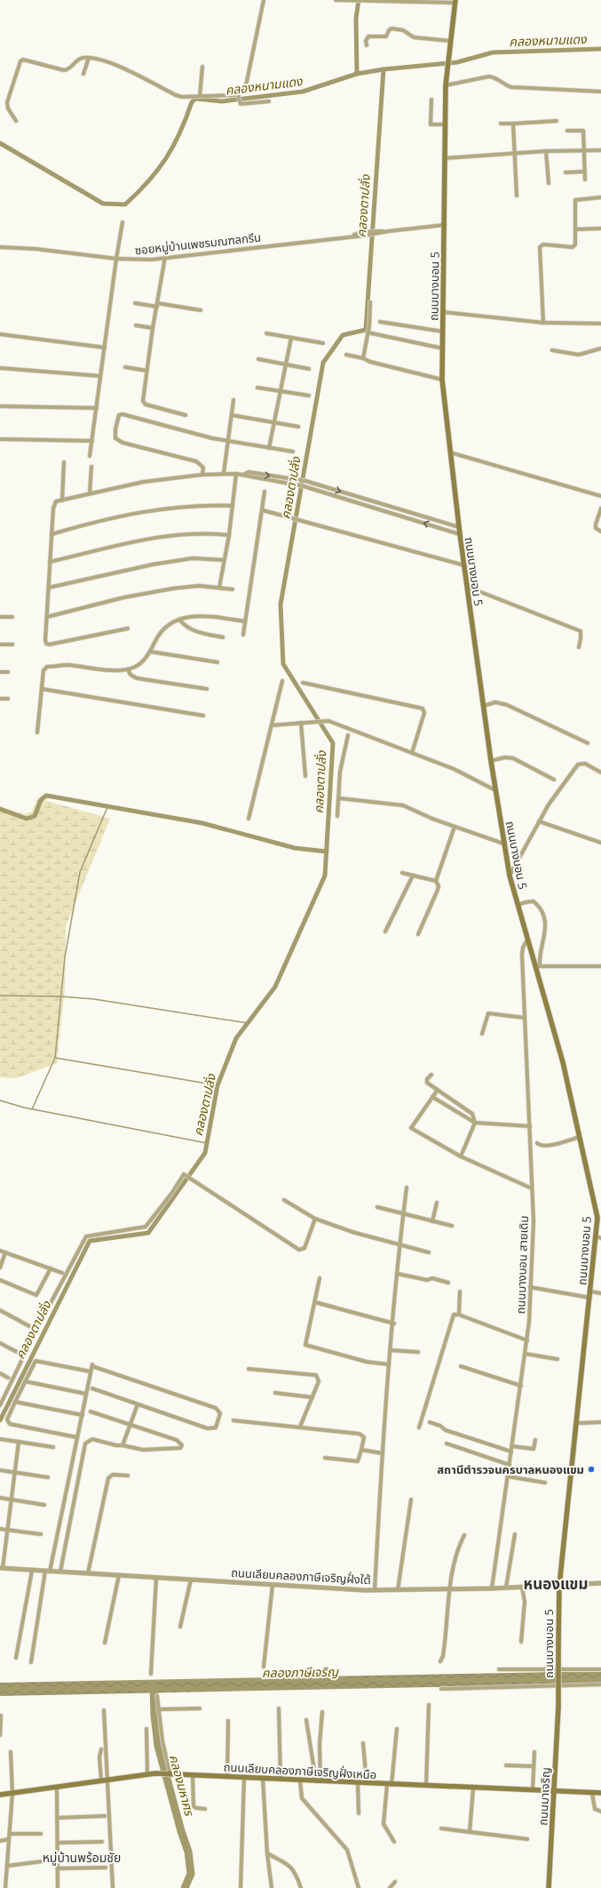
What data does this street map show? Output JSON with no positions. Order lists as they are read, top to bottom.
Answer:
{
  "streets": {
    "main road": ["ถนนบางบอน 5", "ถนนเลียบคลองภาษีเจริญฝั่งเหนือ", "ถนนมาเจริญ"],
    "street": ["ซอยหมู่บ้านเพชรมณฑลกรีน", "ถนนบางบอน สายเดิม", "ถนนเลียบคลองภาษีเจริญฝั่งใต้"]
  },
  "crossings": [
    ["ซอยหมู่บ้านเพชรมณฑลกรีน", "ถนนบางบอน 5"],
    ["ถนนบางบอน 5", "ถนนบางบอน สายเดิม"],
    ["ถนนบางบอน 5", "ถนนเลียบคลองภาษีเจริญฝั่งใต้"],
    ["ถนนบางบอน 5", "ถนนมาเจริญ"],
    ["ถนนบางบอน สายเดิม", "ถนนเลียบคลองภาษีเจริญฝั่งใต้"],
    ["ถนนเลียบคลองภาษีเจริญฝั่งเหนือ", "ถนนมาเจริญ"]
  ],
  "districts": ["หนองแขม", "หมู่บ้านพร้อมชัย"],
  "water": [
    "คลองหนามแดง",
    "คลองตาปลั่ง",
    "คลองภาษีเจริญ",
    "คลองมหาศร"
  ],
  "places": ["สถานีตำรวจนครบาลหนองแขม"]
}
